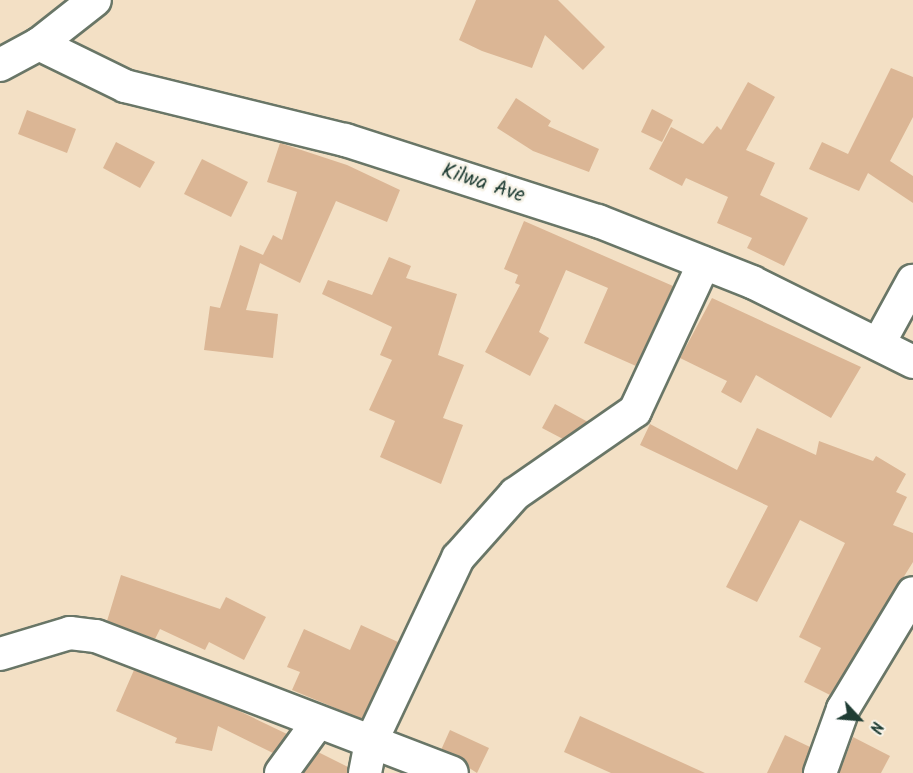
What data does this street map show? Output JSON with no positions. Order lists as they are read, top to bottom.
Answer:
{
  "streets": {
    "street": ["Kilwa Ave"]
  },
  "north": "bottom right"
}
